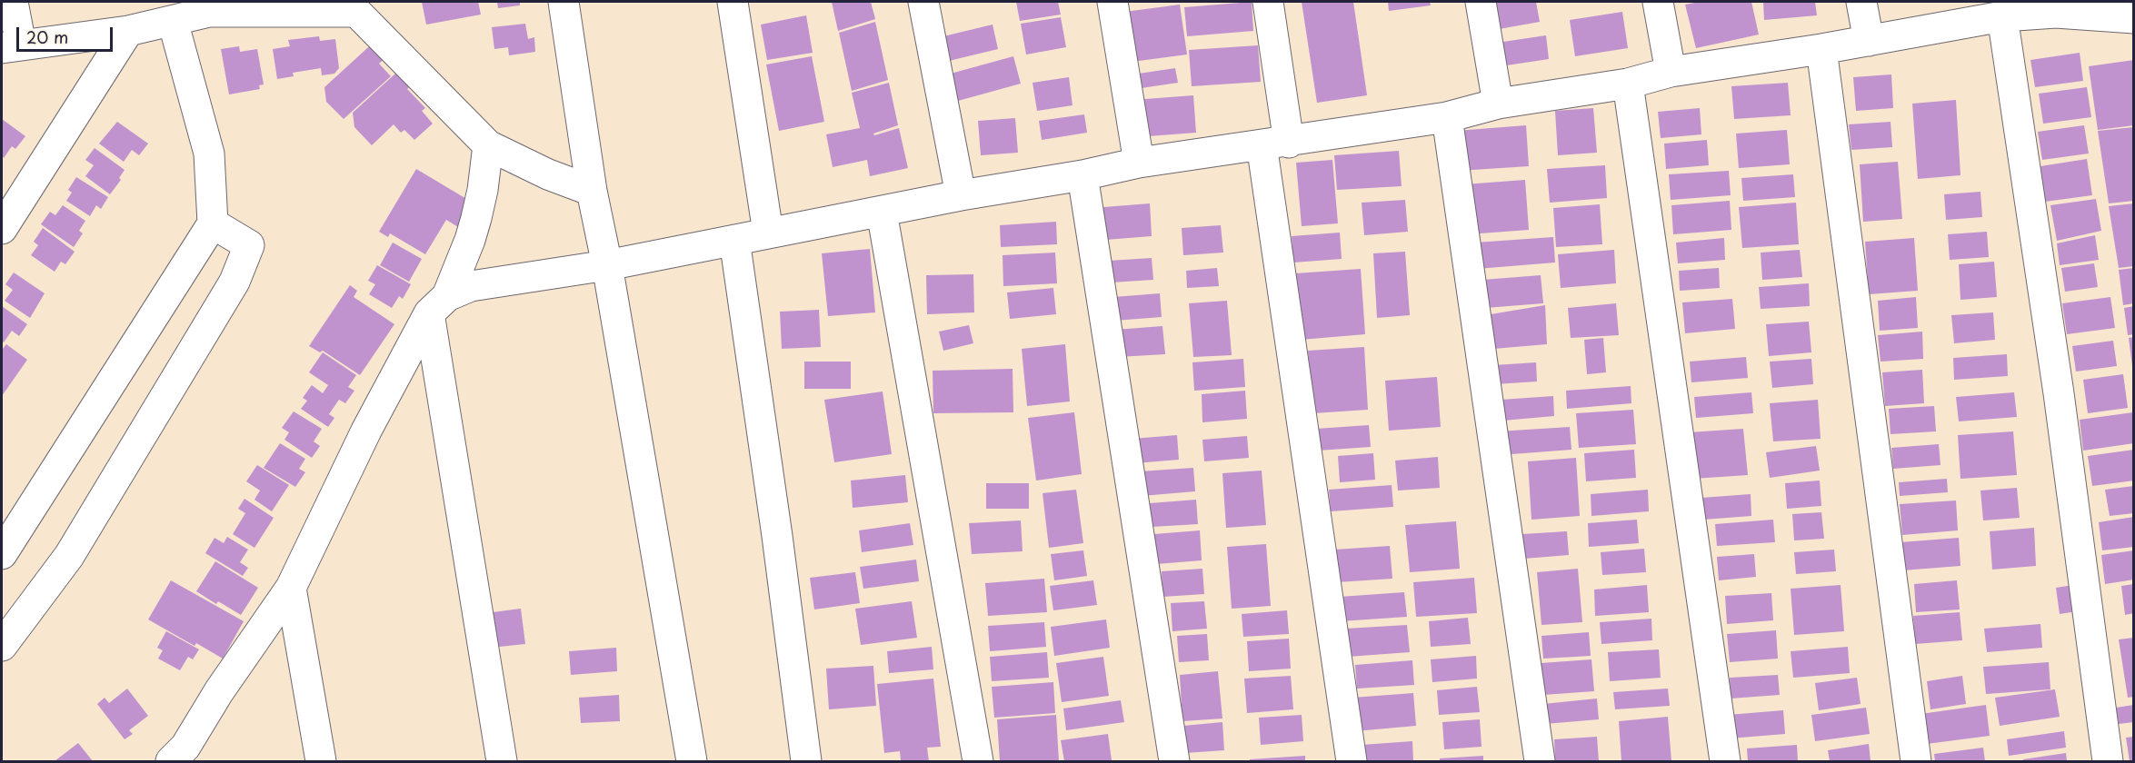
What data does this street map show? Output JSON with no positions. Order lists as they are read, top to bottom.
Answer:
{
  "scale_bar": "20 m"
}
